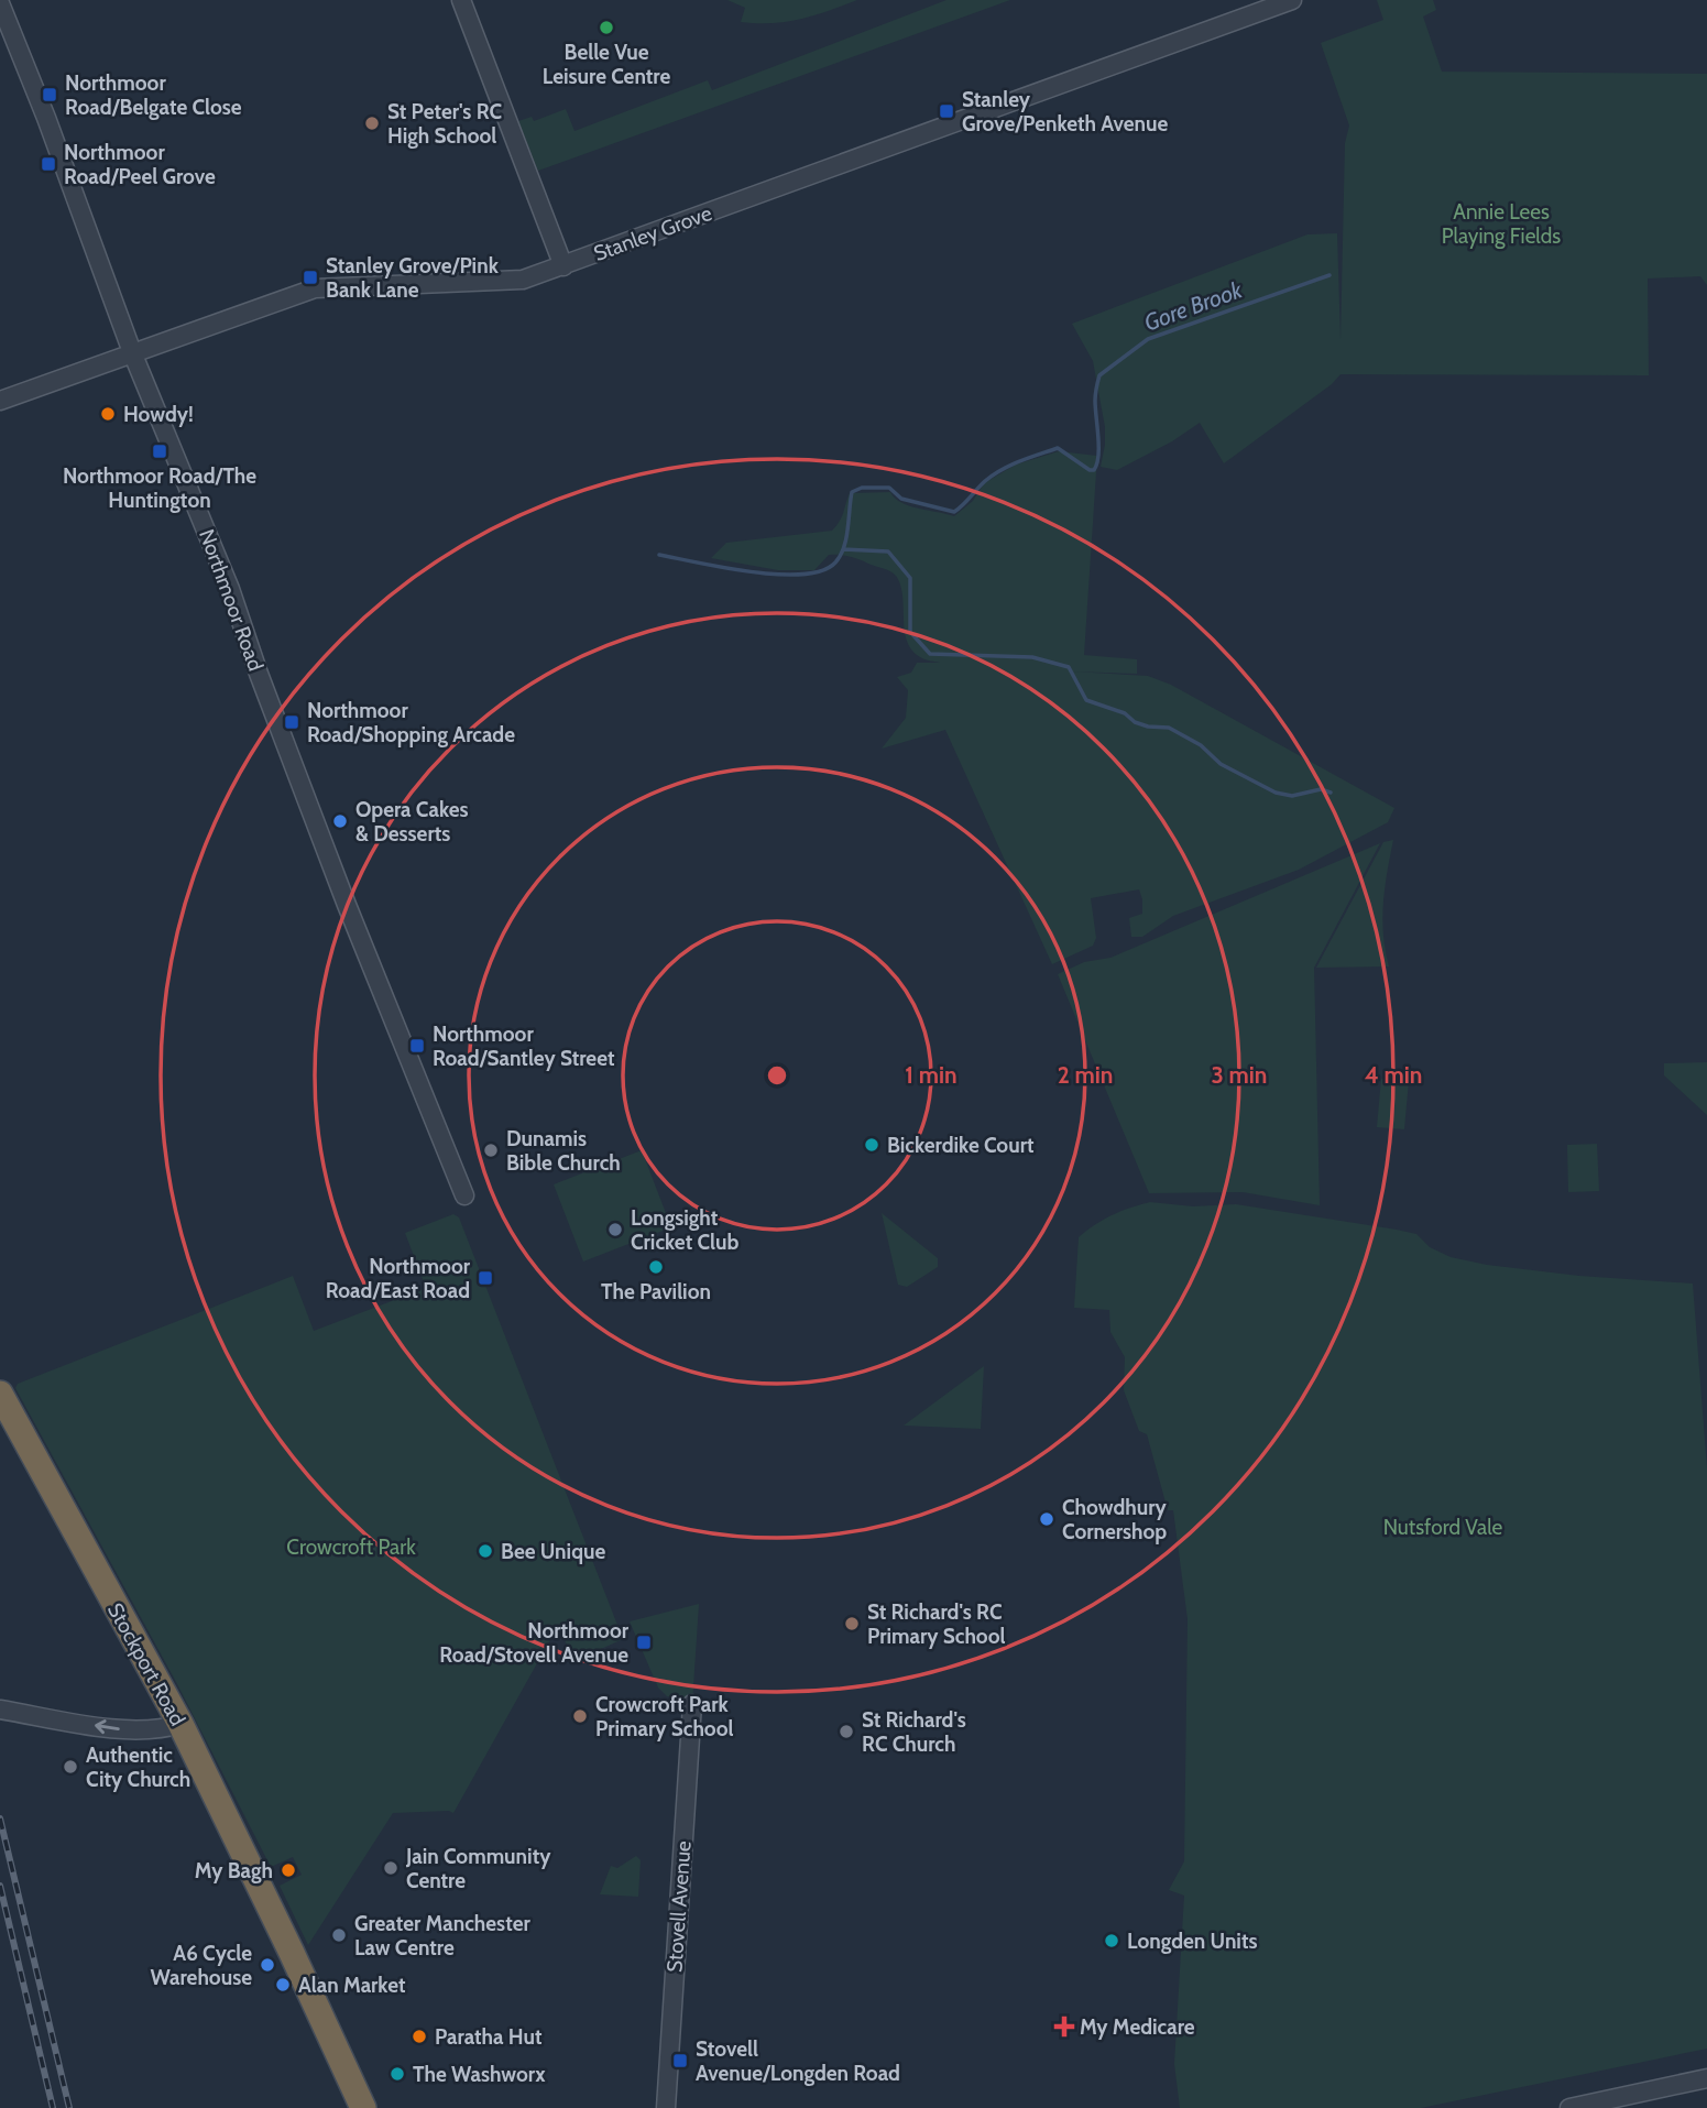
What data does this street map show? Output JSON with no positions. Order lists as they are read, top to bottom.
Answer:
{
  "streets": {
    "highway": ["Stockport Road"],
    "street": ["Stanley Grove", "Northmoor Road", "Stovell Avenue"]
  },
  "crossings": [
    ["Stanley Grove", "Northmoor Road"]
  ],
  "water": ["Gore Brook"],
  "parks": ["Annie Lees Playing Fields", "Nutsford Vale", "Crowcroft Park"],
  "places": {
    "other": [
      "Belle Vue Leisure Centre",
      "St Peter's RC High School",
      "Howdy!",
      "Opera Cakes & Desserts",
      "Bickerdike Court",
      "Dunamis Bible Church",
      "Longsight Cricket Club",
      "The Pavilion",
      "Chowdhury Cornershop",
      "Bee Unique",
      "St Richard's RC Primary School",
      "Crowcroft Park Primary School",
      "St Richard's RC Church",
      "Authentic City Church",
      "Jain Community Centre",
      "My Bagh",
      "Greater Manchester Law Centre",
      "Longden Units",
      "A6 Cycle Warehouse",
      "Alan Market",
      "Paratha Hut",
      "The Washworx"
    ],
    "transit": [
      "Northmoor Road/Belgate Close",
      "Stanley Grove/Penketh Avenue",
      "Northmoor Road/Peel Grove",
      "Stanley Grove/Pink Bank Lane",
      "Northmoor Road/The Huntington",
      "Northmoor Road/Shopping Arcade",
      "Northmoor Road/Santley Street",
      "Northmoor Road/East Road",
      "Northmoor Road/Stovell Avenue",
      "Stovell Avenue/Longden Road"
    ],
    "health": ["My Medicare"]
  },
  "rings": [
    "1 min",
    "2 min",
    "3 min",
    "4 min"
  ]
}
